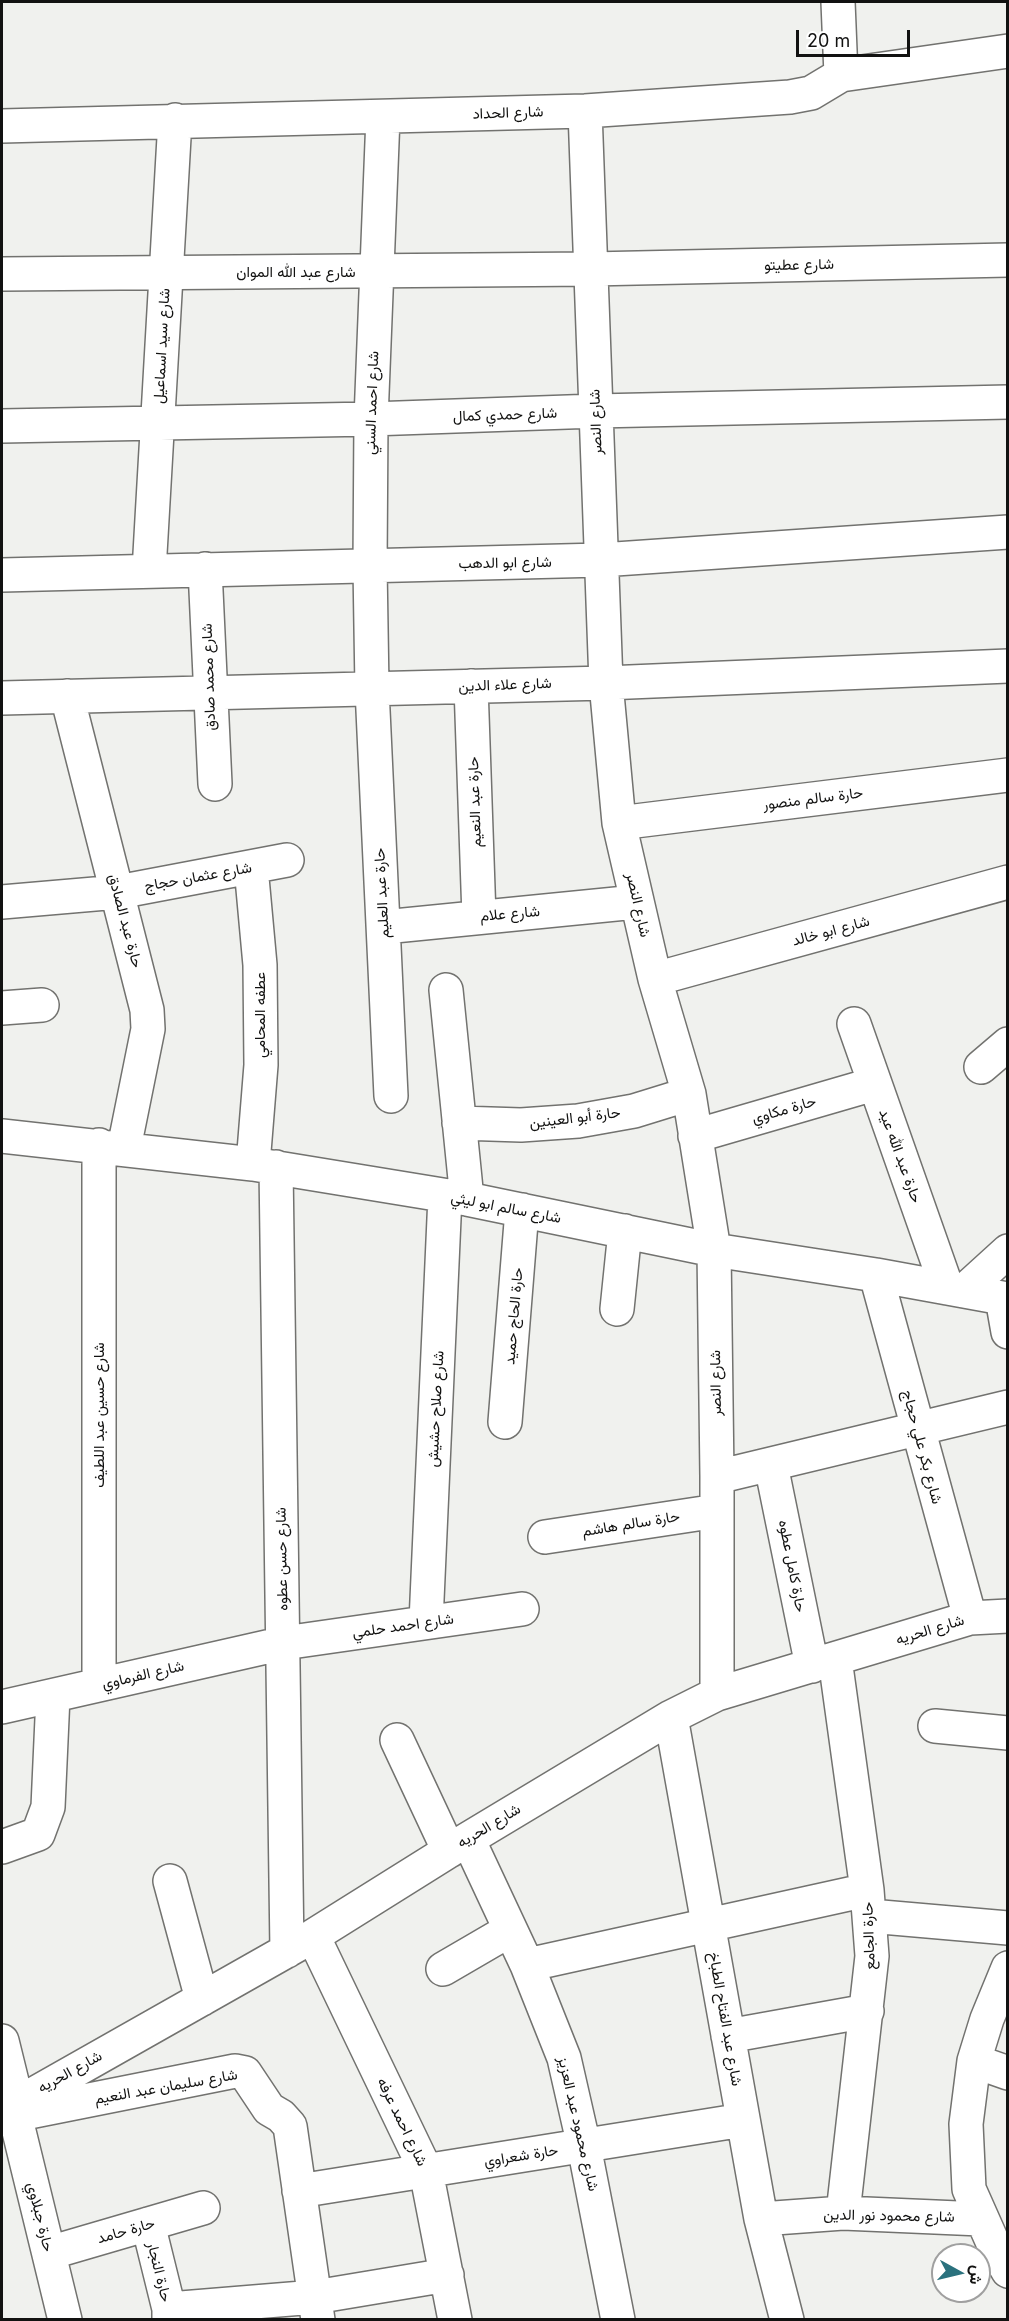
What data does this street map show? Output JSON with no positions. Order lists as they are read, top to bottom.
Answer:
{
  "streets": {
    "street": [
      "شارع الحداد",
      "شارع عطيتو",
      "شارع عبد الله الموان",
      "شارع سيد اسماعيل",
      "شارع احمد السني",
      "شارع حمدي كمال",
      "شارع النصر",
      "شارع ابو الدهب",
      "شارع محمد صادق",
      "شارع علاء الدين",
      "حارة سالم منصور",
      "حارة عبد النعيم",
      "شارع عثمان حجاج",
      "حارة عبد العليم",
      "شارع علام",
      "حارة عبد الصادق",
      "شارع ابو خالد",
      "عطفه المحامي",
      "حارة مكاوي",
      "حارة أبو العينين",
      "حارة عبد الله عيد",
      "شارع سالم ابو ليثي",
      "حارة الحاج حميد",
      "شارع صلاح حشيش",
      "شارع حسين عبد اللطيف",
      "شارع بكر علي حجاج",
      "حارة سالم هاشم",
      "شارع حسن عطوه",
      "حارة كامل عطوه",
      "شارع احمد حلمي",
      "شارع الحريه",
      "شارع الفرماوي",
      "حارة الجامع",
      "شارع عبد الفتاح الطباخ",
      "شارع سليمان عبد النعيم",
      "شارع احمد عرفه",
      "شارع محمود عبد العزيز",
      "حارة شعراوي",
      "شارع محمود نور الدين",
      "حارة جبلاوي",
      "حارة حامد",
      "حارة النجار"
    ]
  },
  "crossings": [
    ["شارع الحداد", "شارع سيد اسماعيل"],
    ["شارع الحداد", "شارع احمد السني"],
    ["شارع الحداد", "شارع النصر"],
    ["شارع عطيتو", "شارع عبد الله الموان"],
    ["شارع عطيتو", "شارع النصر"],
    ["شارع عبد الله الموان", "شارع سيد اسماعيل"],
    ["شارع عبد الله الموان", "شارع احمد السني"],
    ["شارع عبد الله الموان", "شارع النصر"],
    ["شارع سيد اسماعيل", "شارع حمدي كمال"],
    ["شارع سيد اسماعيل", "شارع ابو الدهب"],
    ["شارع احمد السني", "شارع حمدي كمال"],
    ["شارع احمد السني", "شارع ابو الدهب"],
    ["شارع احمد السني", "شارع علاء الدين"],
    ["شارع احمد السني", "حارة عبد العليم"],
    ["شارع حمدي كمال", "شارع النصر"],
    ["شارع النصر", "شارع ابو الدهب"],
    ["شارع النصر", "شارع علاء الدين"],
    ["شارع النصر", "حارة سالم منصور"],
    ["شارع النصر", "شارع علام"],
    ["شارع النصر", "شارع ابو خالد"],
    ["شارع النصر", "حارة مكاوي"],
    ["شارع النصر", "حارة أبو العينين"],
    ["شارع النصر", "شارع سالم ابو ليثي"],
    ["شارع النصر", "حارة سالم هاشم"],
    ["شارع النصر", "شارع الحريه"],
    ["شارع ابو الدهب", "شارع محمد صادق"],
    ["شارع محمد صادق", "شارع علاء الدين"],
    ["شارع علاء الدين", "حارة عبد النعيم"],
    ["شارع علاء الدين", "حارة عبد العليم"],
    ["شارع علاء الدين", "حارة عبد الصادق"],
    ["حارة عبد النعيم", "شارع علام"],
    ["شارع عثمان حجاج", "حارة عبد الصادق"],
    ["شارع عثمان حجاج", "عطفه المحامي"],
    ["حارة عبد العليم", "شارع علام"],
    ["حارة عبد الصادق", "شارع سالم ابو ليثي"],
    ["حارة عبد الصادق", "شارع حسين عبد اللطيف"],
    ["عطفه المحامي", "شارع سالم ابو ليثي"],
    ["عطفه المحامي", "شارع حسن عطوه"],
    ["حارة مكاوي", "حارة عبد الله عيد"],
    ["حارة عبد الله عيد", "شارع سالم ابو ليثي"],
    ["شارع سالم ابو ليثي", "حارة الحاج حميد"],
    ["شارع سالم ابو ليثي", "شارع صلاح حشيش"],
    ["شارع سالم ابو ليثي", "شارع حسين عبد اللطيف"],
    ["شارع سالم ابو ليثي", "شارع بكر علي حجاج"],
    ["شارع سالم ابو ليثي", "شارع حسن عطوه"],
    ["شارع صلاح حشيش", "شارع احمد حلمي"],
    ["شارع حسين عبد اللطيف", "شارع الفرماوي"],
    ["شارع بكر علي حجاج", "شارع الحريه"],
    ["شارع حسن عطوه", "شارع احمد حلمي"],
    ["شارع حسن عطوه", "شارع الحريه"],
    ["شارع حسن عطوه", "شارع الفرماوي"],
    ["شارع حسن عطوه", "شارع احمد عرفه"],
    ["حارة كامل عطوه", "شارع الحريه"],
    ["حارة كامل عطوه", "حارة الجامع"],
    ["شارع احمد حلمي", "شارع الفرماوي"],
    ["شارع الحريه", "حارة الجامع"],
    ["شارع الحريه", "شارع عبد الفتاح الطباخ"],
    ["شارع الحريه", "شارع سليمان عبد النعيم"],
    ["شارع الحريه", "شارع احمد عرفه"],
    ["شارع الحريه", "شارع محمود عبد العزيز"],
    ["شارع الحريه", "حارة جبلاوي"],
    ["حارة الجامع", "شارع محمود نور الدين"],
    ["شارع عبد الفتاح الطباخ", "حارة شعراوي"],
    ["شارع عبد الفتاح الطباخ", "شارع محمود نور الدين"],
    ["شارع سليمان عبد النعيم", "حارة شعراوي"],
    ["شارع سليمان عبد النعيم", "حارة جبلاوي"],
    ["شارع احمد عرفه", "حارة شعراوي"],
    ["شارع محمود عبد العزيز", "حارة شعراوي"],
    ["حارة جبلاوي", "حارة حامد"],
    ["حارة حامد", "حارة النجار"]
  ],
  "scale_bar": "20 m",
  "north": "right"
}
